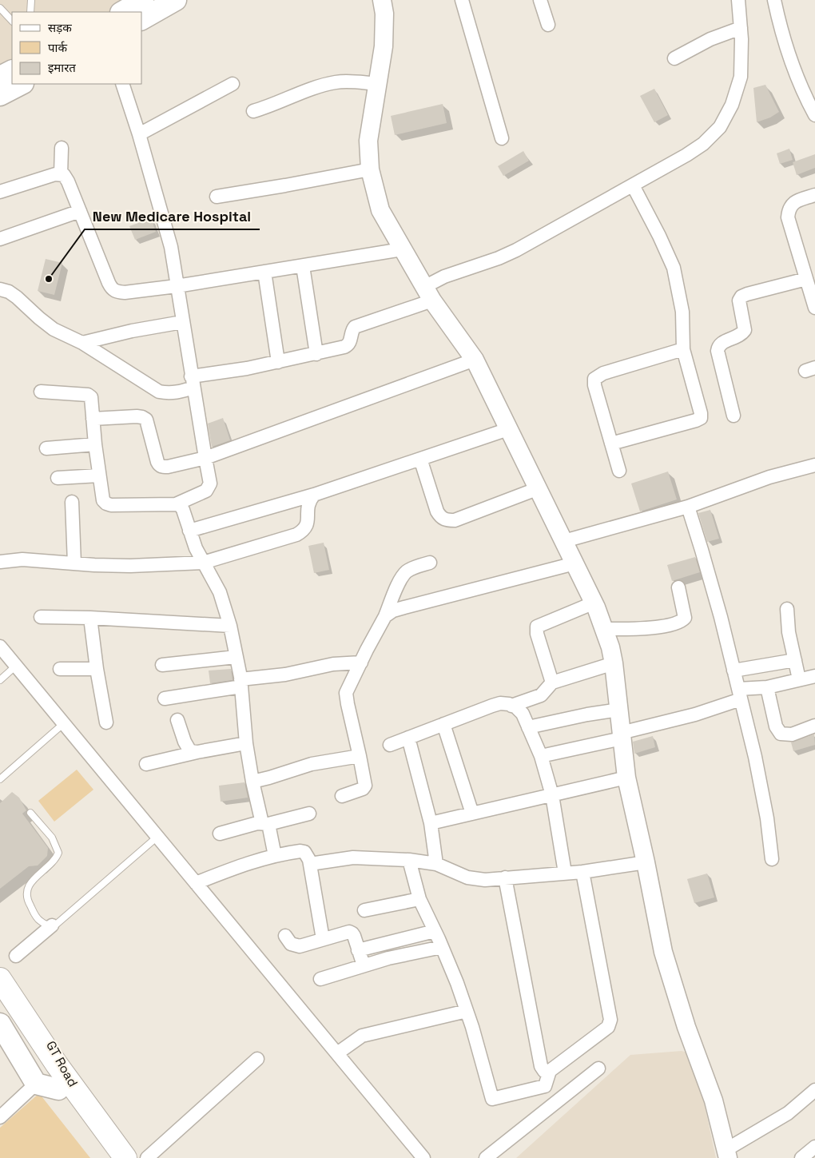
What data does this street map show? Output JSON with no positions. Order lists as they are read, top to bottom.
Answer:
{
  "streets": {
    "highway": ["GT Road"]
  },
  "places": ["New Medicare Hospital"],
  "legend": ["सड़क", "पार्क", "इमारत"]
}
